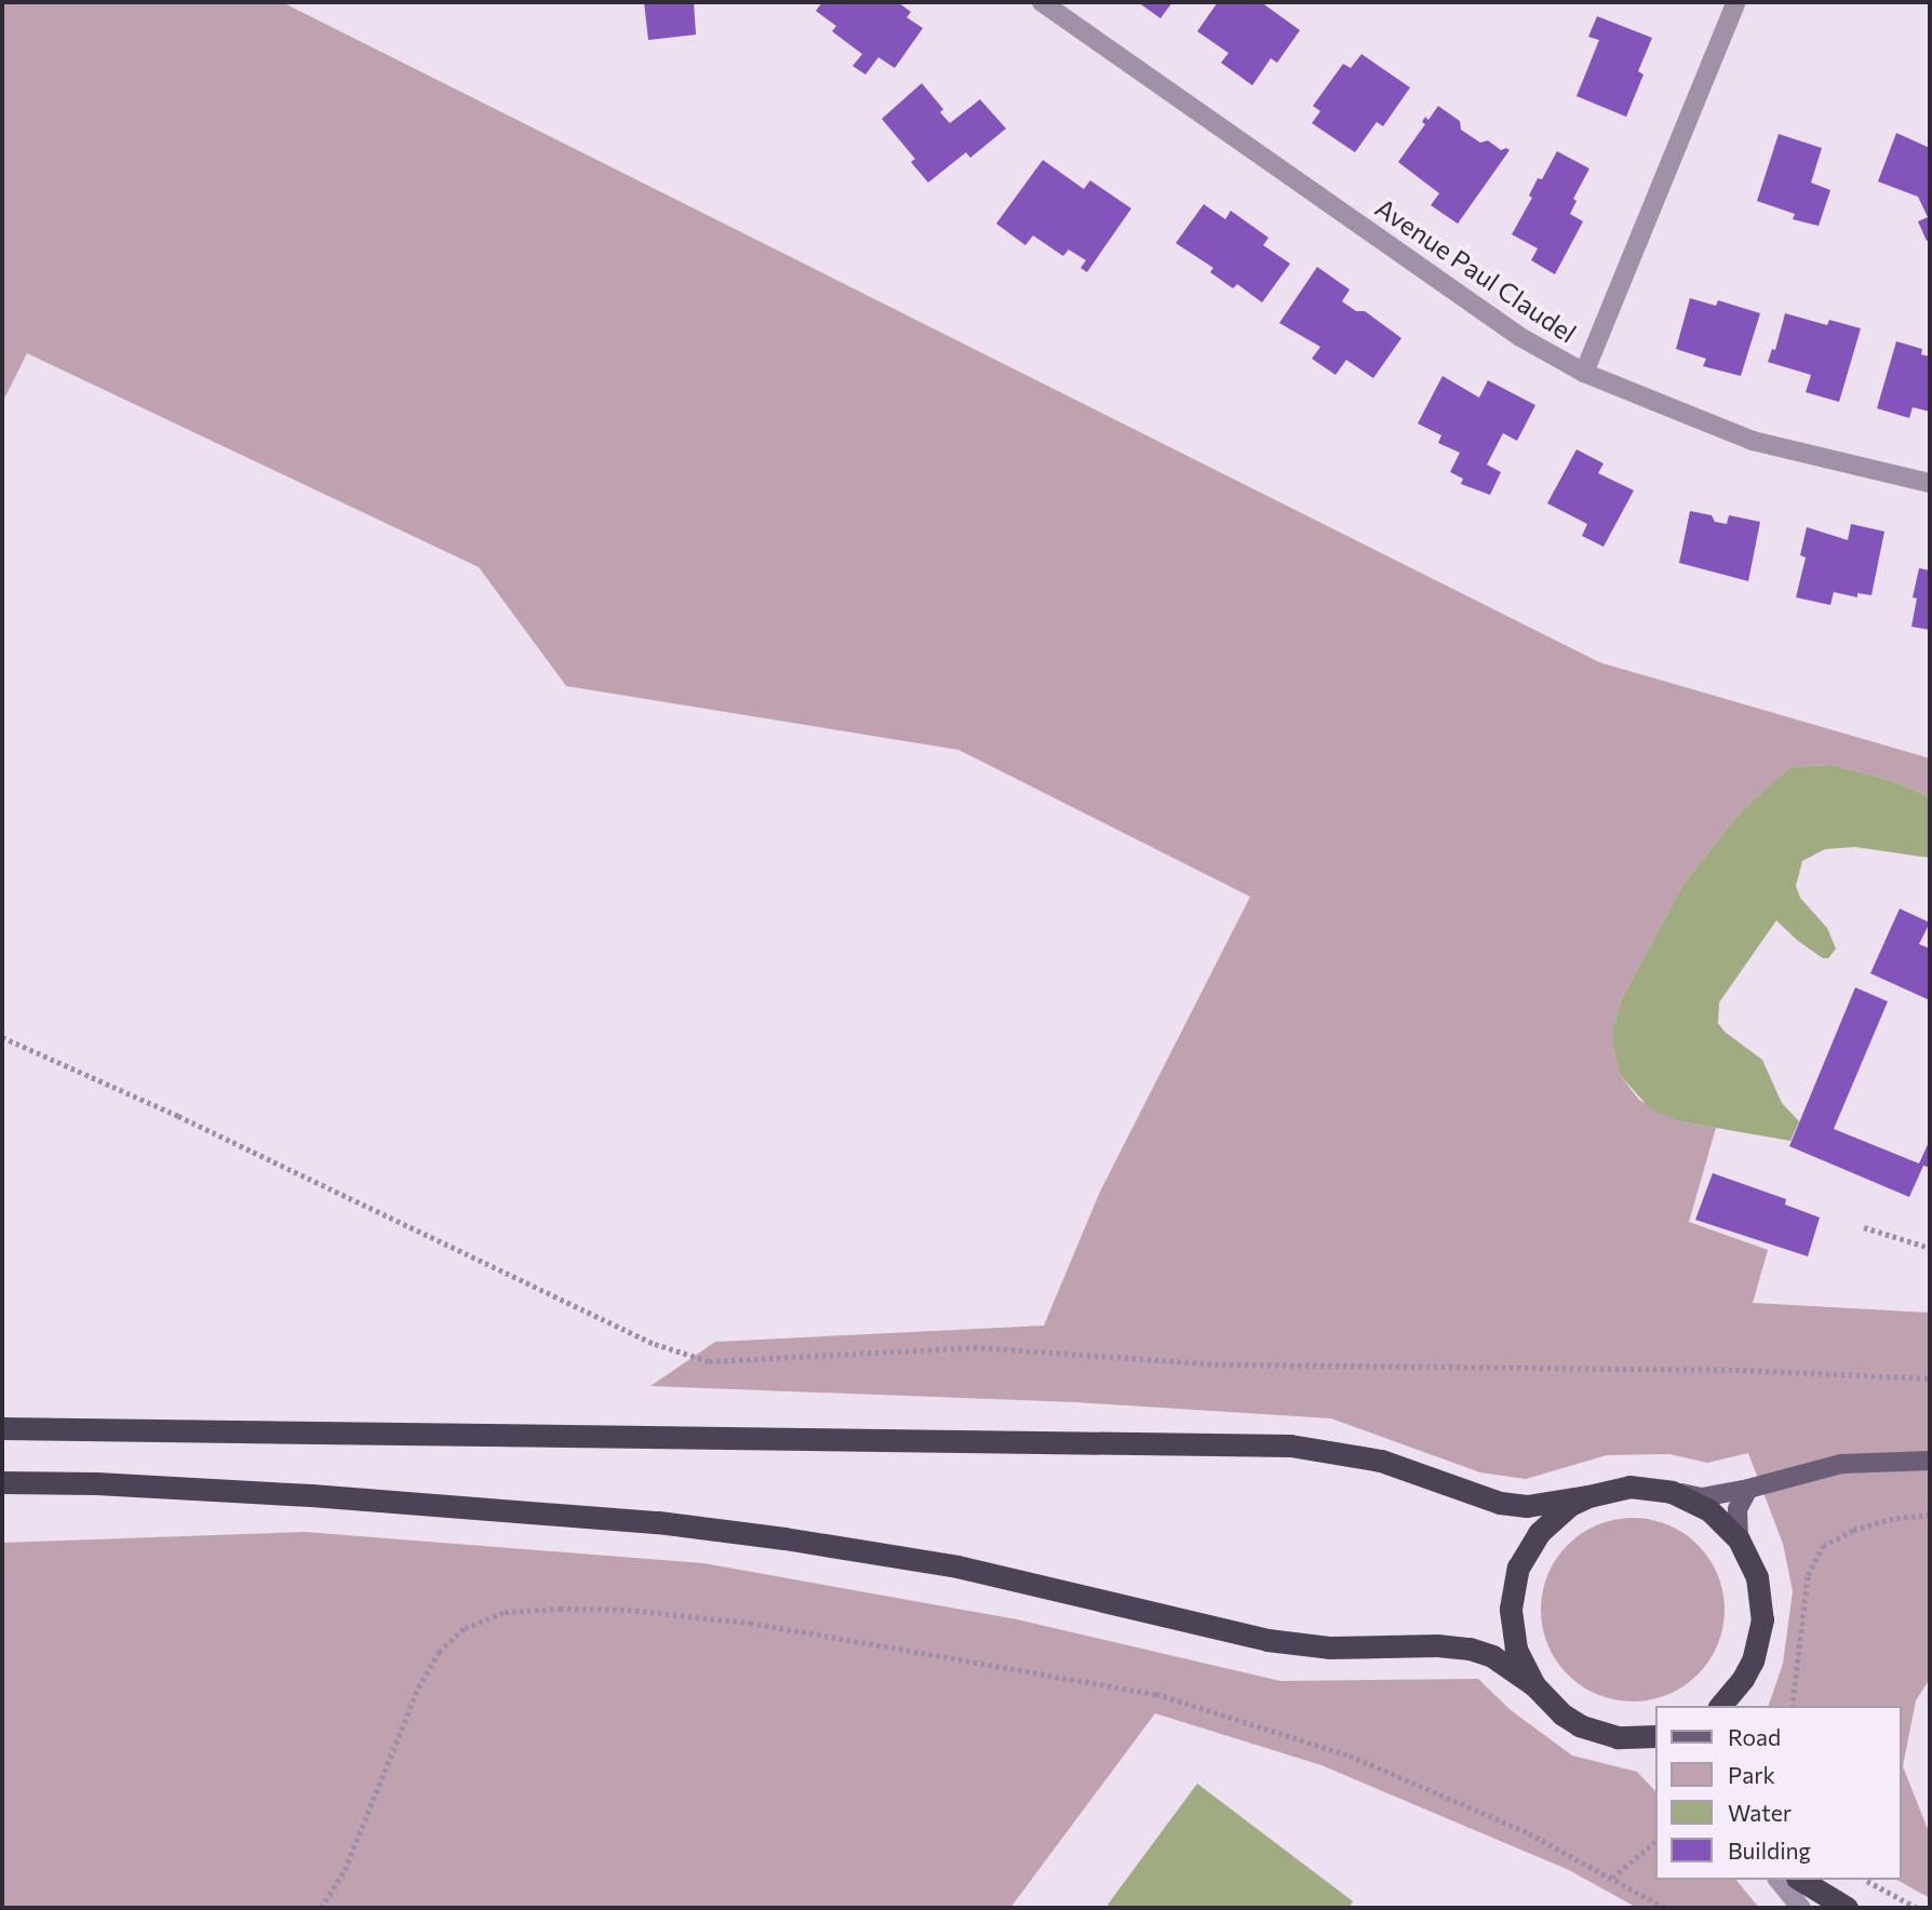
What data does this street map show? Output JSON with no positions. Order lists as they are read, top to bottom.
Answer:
{
  "streets": {
    "street": ["Avenue Paul Claudel"]
  },
  "legend": [
    "Road",
    "Park",
    "Water",
    "Building"
  ]
}
